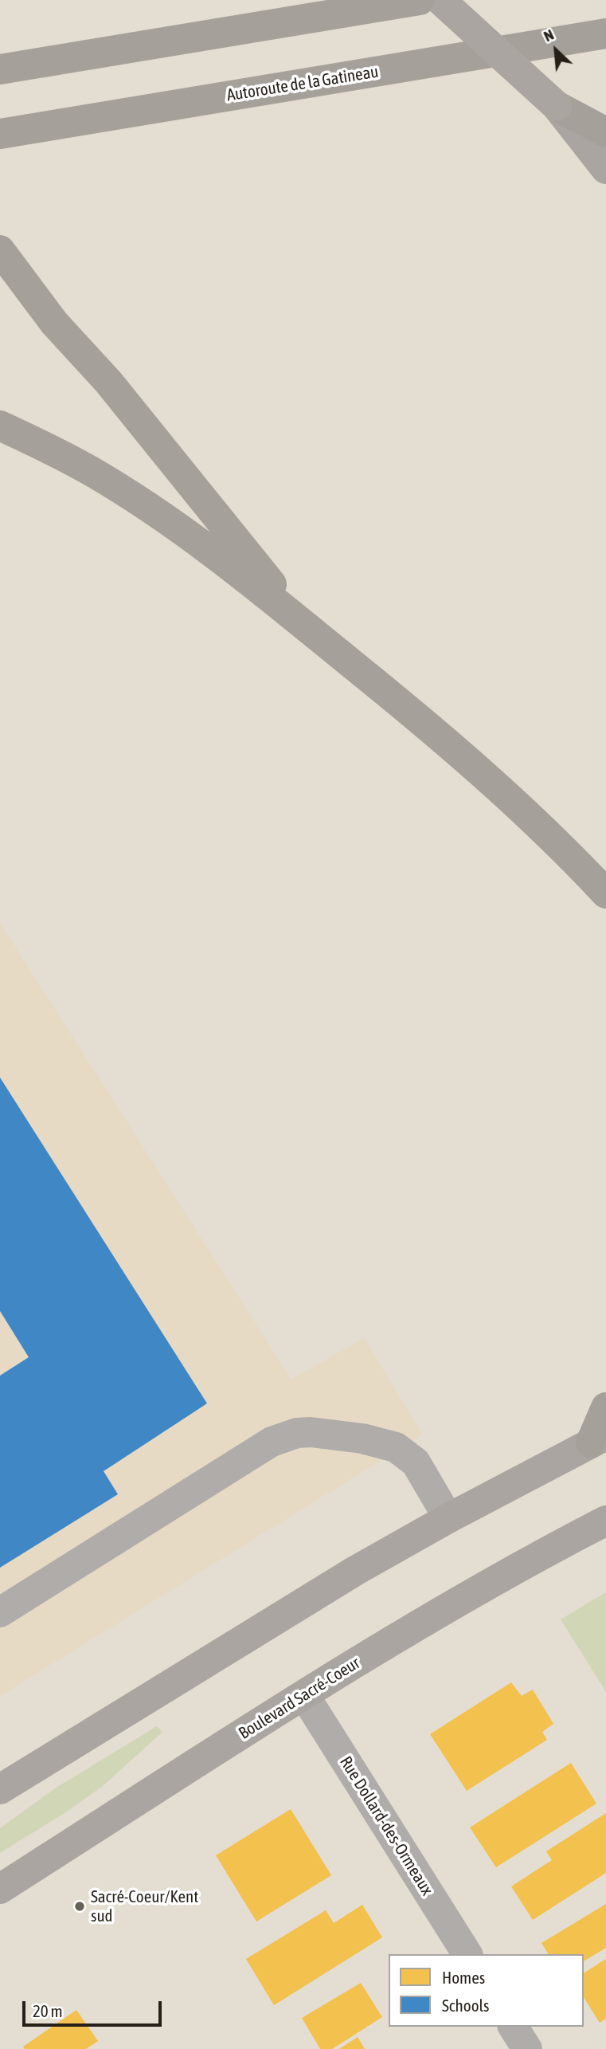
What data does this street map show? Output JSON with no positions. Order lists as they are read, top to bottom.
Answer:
{
  "streets": {
    "highway": ["Autoroute de la Gatineau"],
    "main road": ["Boulevard Sacré-Coeur"],
    "street": ["Rue Dollard-des-Ormeaux"]
  },
  "crossings": [
    ["Boulevard Sacré-Coeur", "Rue Dollard-des-Ormeaux"]
  ],
  "places": ["Sacré-Coeur/Kent sud"],
  "legend": ["Homes", "Schools"],
  "scale_bar": "20 m",
  "north": "top left"
}
